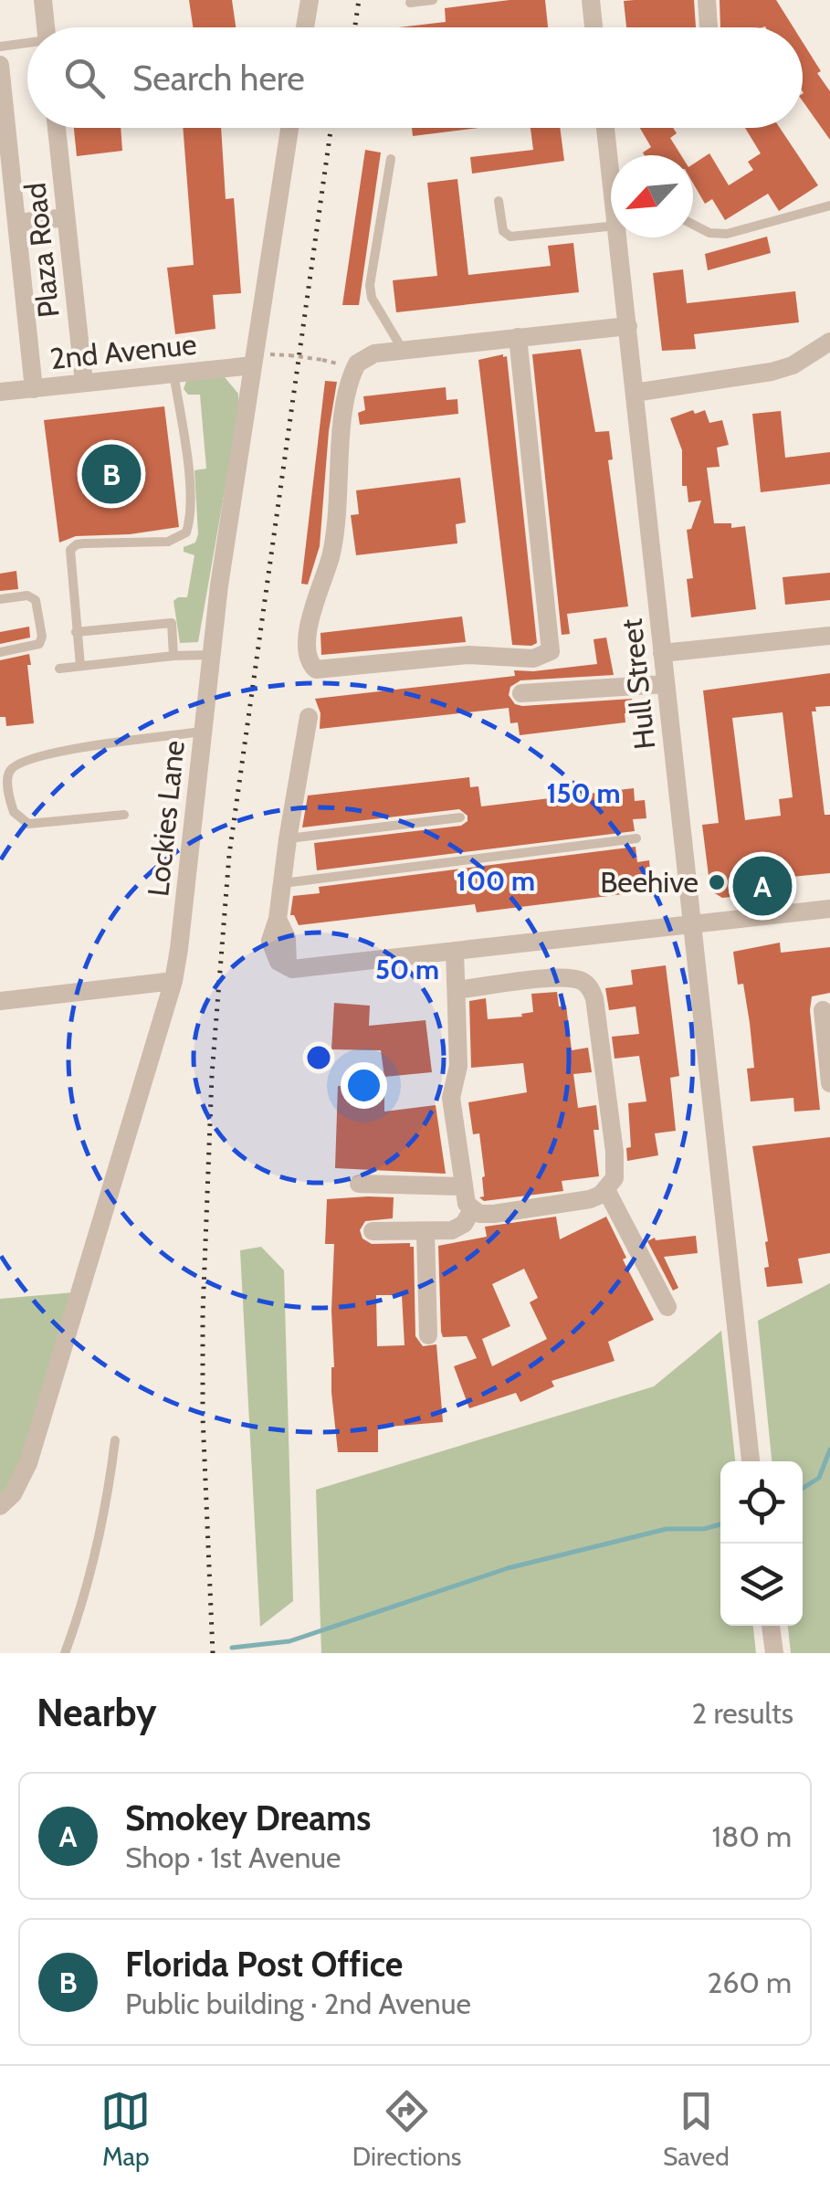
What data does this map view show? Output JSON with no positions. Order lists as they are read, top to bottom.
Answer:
{
  "streets": {
    "street": [
      "Plaza Road",
      "2nd Avenue",
      "Hull Street",
      "Lockies Lane"
    ]
  },
  "crossings": [
    ["Plaza Road", "2nd Avenue"],
    ["2nd Avenue", "Lockies Lane"]
  ],
  "places": ["Beehive"],
  "north": "bottom left",
  "page": {
    "search": "Search here",
    "pins": ["B", "A"],
    "heading": ["Nearby", "2 results"],
    "list": [
      {
        "mark": "A",
        "name": "Smokey Dreams",
        "note": "Shop · 1st Avenue",
        "value": "180 m"
      },
      {
        "mark": "B",
        "name": "Florida Post Office",
        "note": "Public building · 2nd Avenue",
        "value": "260 m"
      }
    ],
    "nav": ["Map", "Directions", "Saved"]
  },
  "rings": ["150 m", "100 m", "50 m"]
}
